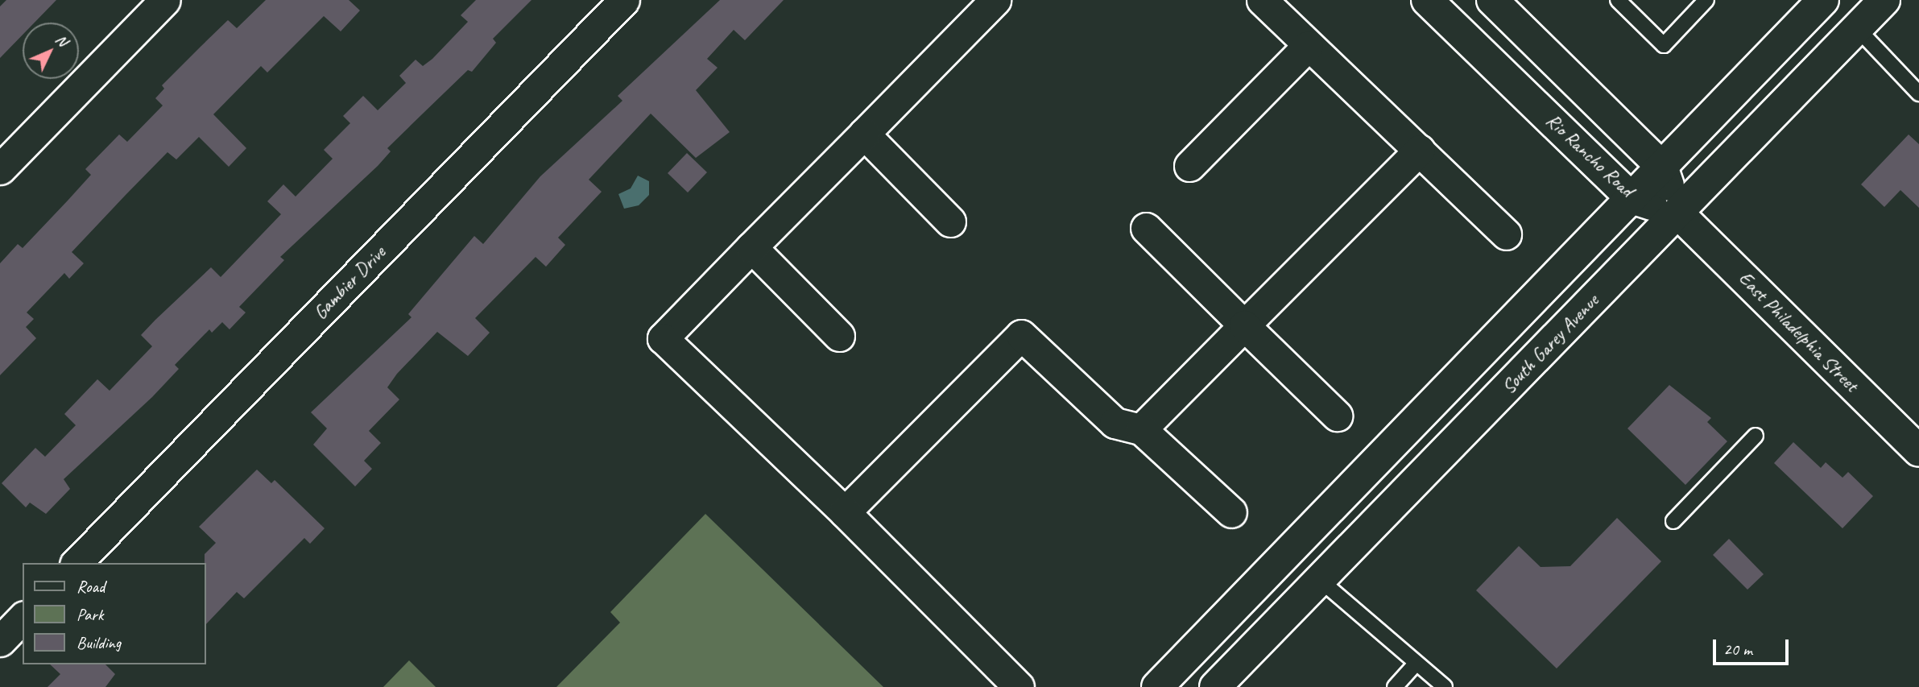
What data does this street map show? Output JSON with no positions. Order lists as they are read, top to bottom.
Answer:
{
  "streets": {
    "main road": ["Rio Rancho Road", "East Philadelphia Street", "South Garey Avenue"],
    "street": ["Gambier Drive"]
  },
  "crossings": [
    ["Rio Rancho Road", "East Philadelphia Street"],
    ["Rio Rancho Road", "South Garey Avenue"],
    ["East Philadelphia Street", "South Garey Avenue"]
  ],
  "legend": ["Road", "Park", "Building"],
  "scale_bar": "20 m",
  "north": "top right"
}
